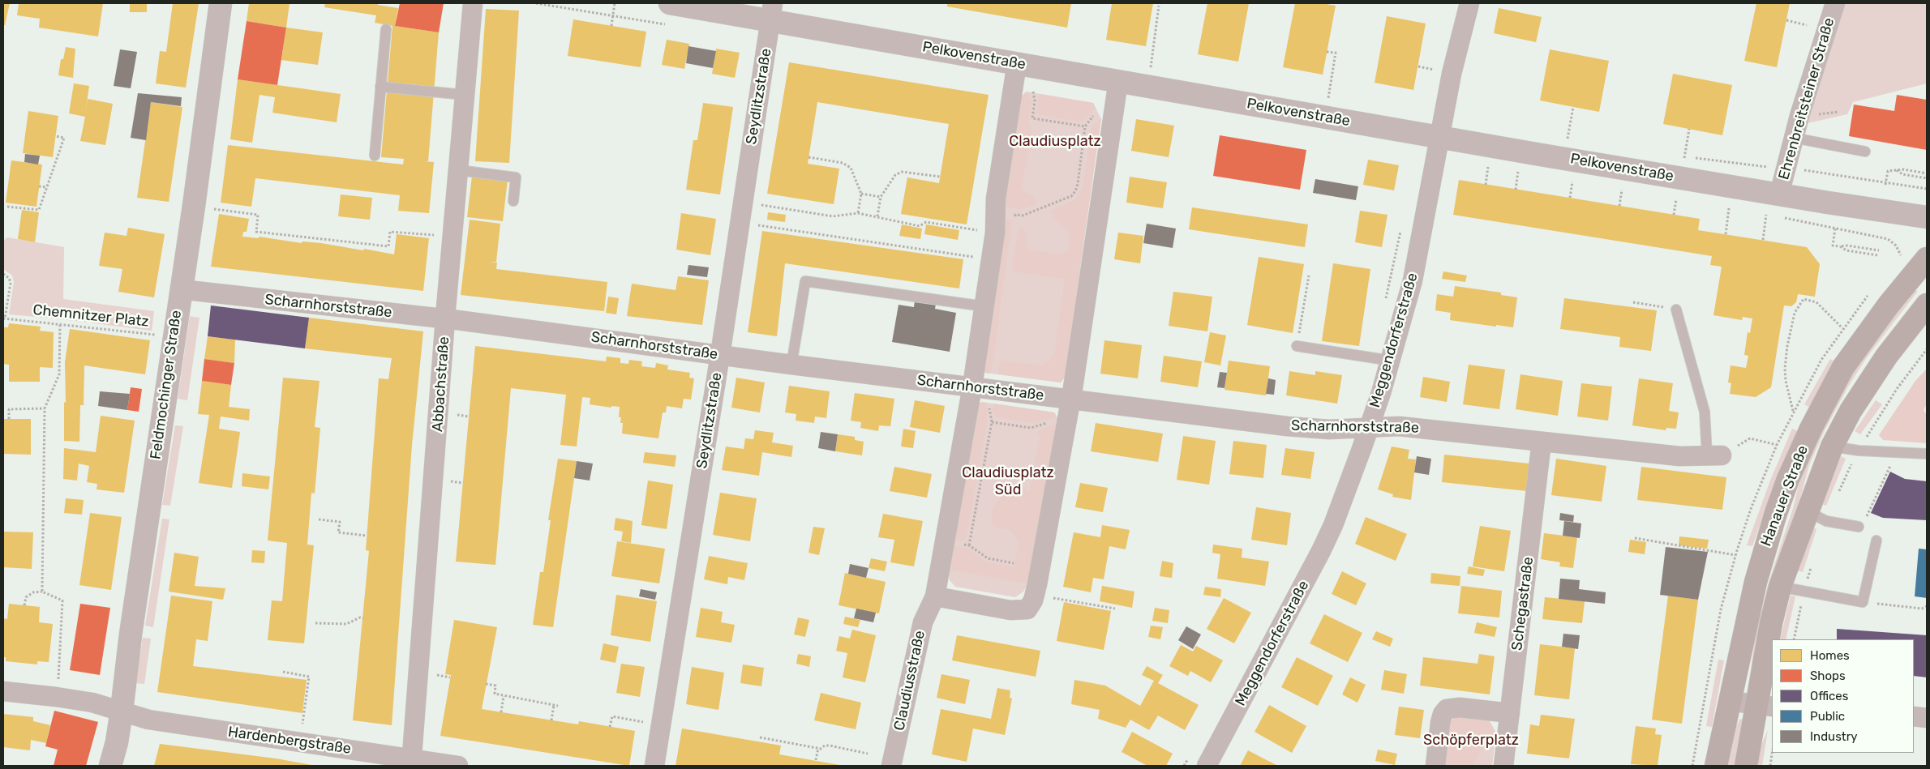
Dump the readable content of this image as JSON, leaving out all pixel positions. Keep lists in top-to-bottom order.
{
  "streets": {
    "main road": ["Hanauer Straße"],
    "street": [
      "Pelkovenstraße",
      "Seydlitzstraße",
      "Ehrenbreitsteiner Straße",
      "Scharnhorststraße",
      "Meggendorferstraße",
      "Abbachstraße",
      "Feldmochinger Straße",
      "Schegastraße",
      "Claudiusstraße",
      "Hardenbergstraße"
    ],
    "path": ["Chemnitzer Platz"]
  },
  "crossings": [
    ["Pelkovenstraße", "Seydlitzstraße"],
    ["Pelkovenstraße", "Ehrenbreitsteiner Straße"],
    ["Pelkovenstraße", "Meggendorferstraße"],
    ["Seydlitzstraße", "Scharnhorststraße"],
    ["Scharnhorststraße", "Meggendorferstraße"],
    ["Scharnhorststraße", "Abbachstraße"],
    ["Scharnhorststraße", "Feldmochinger Straße"],
    ["Scharnhorststraße", "Schegastraße"],
    ["Chemnitzer Platz", "Feldmochinger Straße"],
    ["Abbachstraße", "Hardenbergstraße"],
    ["Feldmochinger Straße", "Hardenbergstraße"]
  ],
  "parks": ["Claudiusplatz", "Claudiusplatz Süd", "Schöpferplatz"],
  "legend": [
    "Homes",
    "Shops",
    "Offices",
    "Public",
    "Industry"
  ]
}
